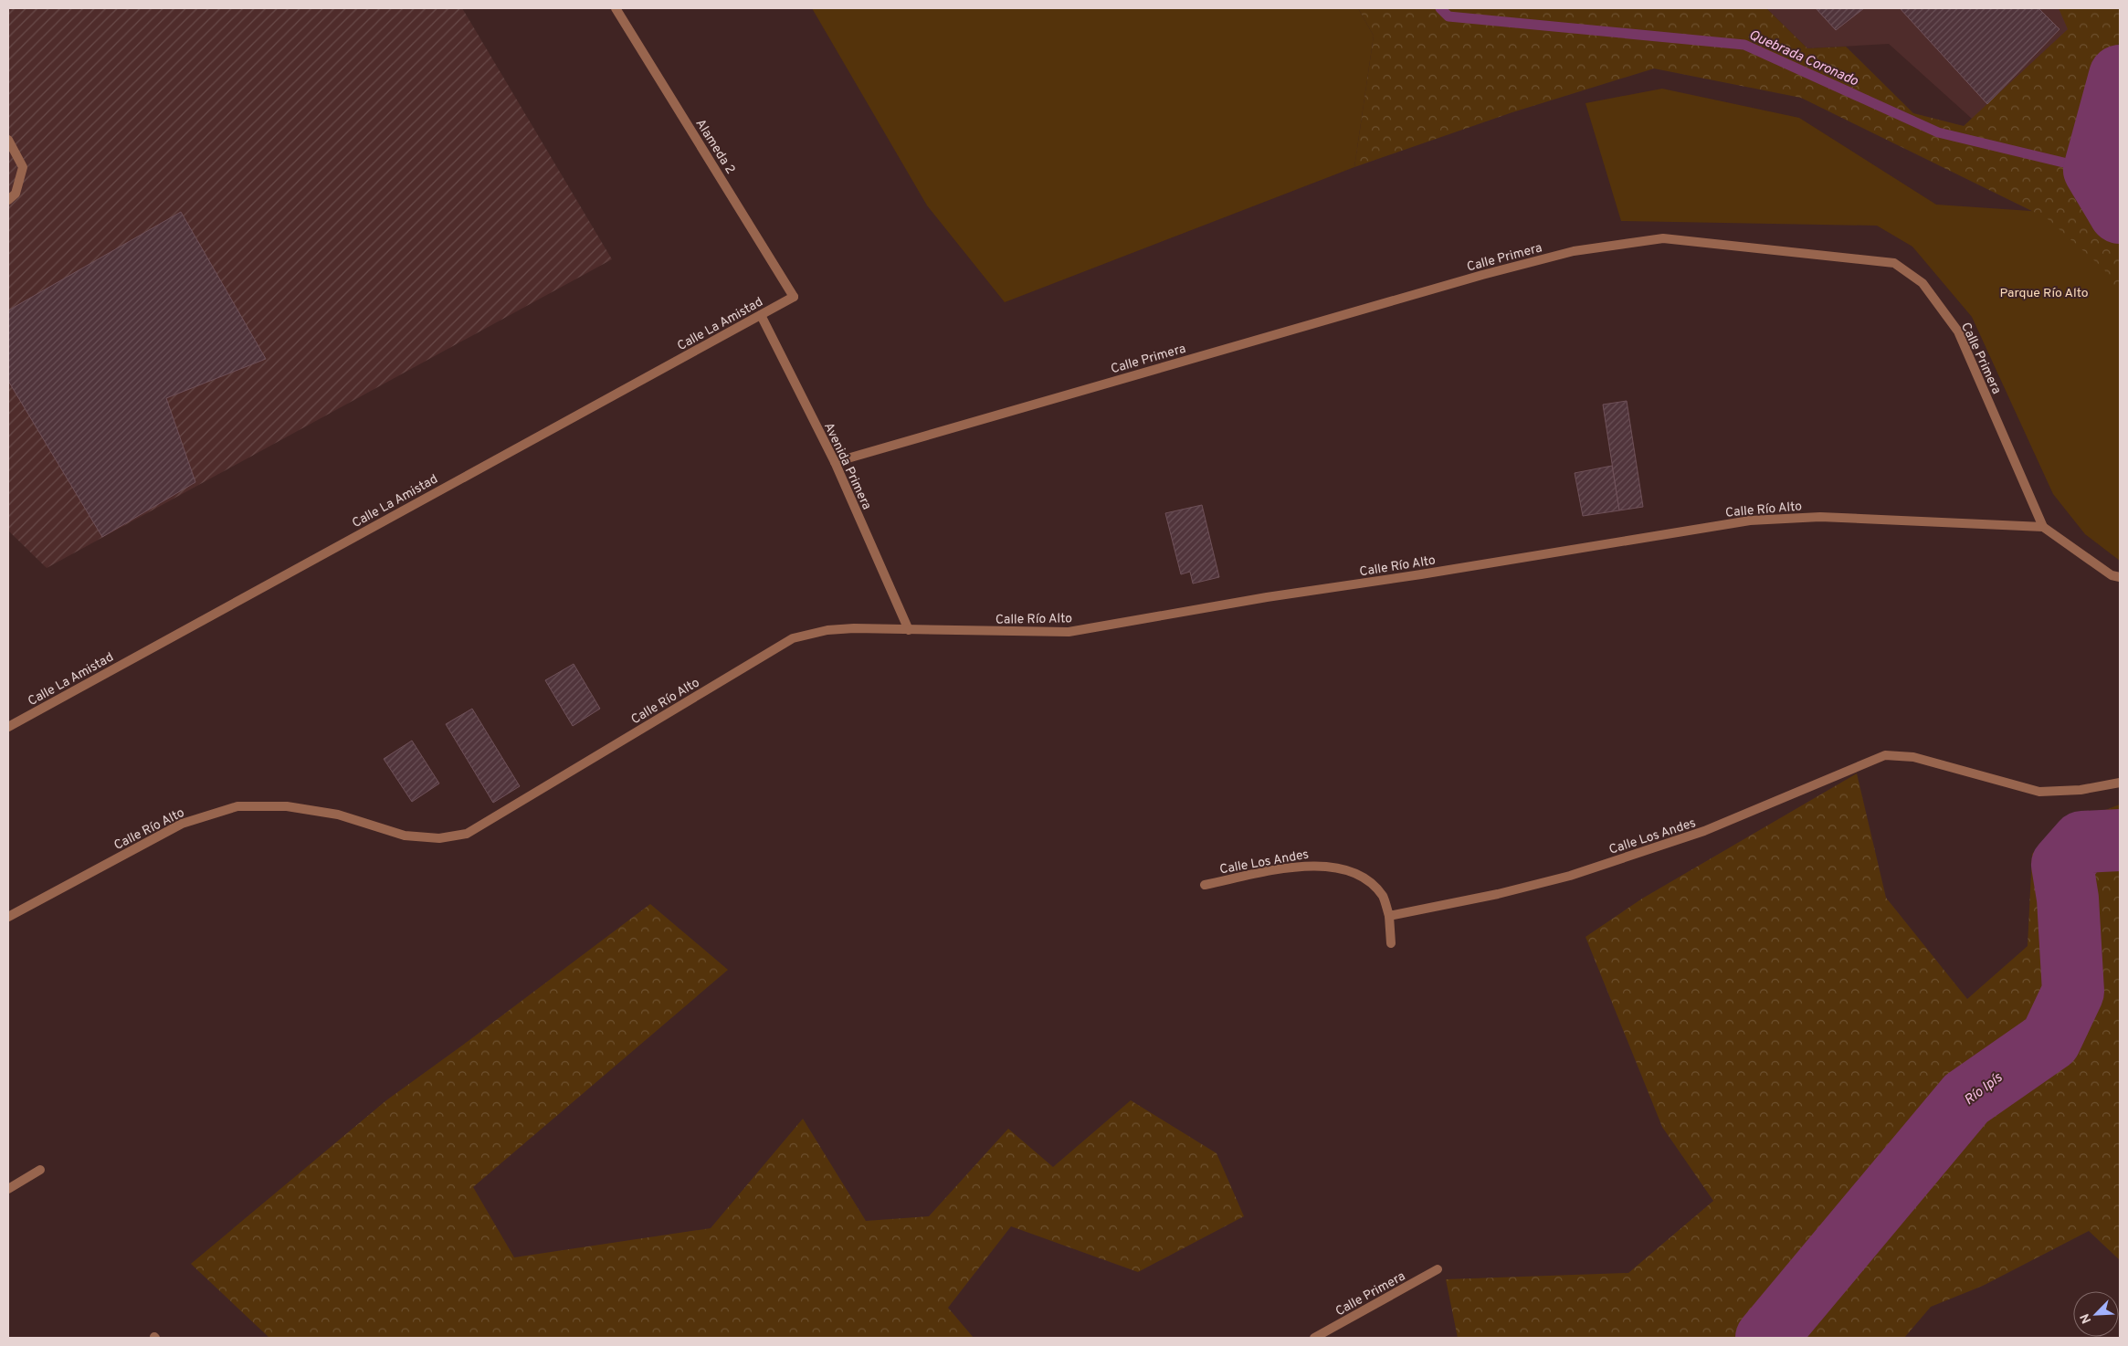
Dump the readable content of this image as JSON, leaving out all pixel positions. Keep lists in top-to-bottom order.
{
  "streets": {
    "street": [
      "Alameda 2",
      "Calle Primera",
      "Calle La Amistad",
      "Avenida Primera",
      "Calle Río Alto",
      "Calle Los Andes"
    ]
  },
  "crossings": [
    ["Alameda 2", "Calle La Amistad"],
    ["Calle Primera", "Avenida Primera"],
    ["Calle Primera", "Calle Río Alto"],
    ["Calle La Amistad", "Avenida Primera"],
    ["Avenida Primera", "Calle Río Alto"]
  ],
  "water": ["Quebrada Coronado", "Río Ipís"],
  "parks": ["Parque Río Alto"],
  "north": "bottom left"
}
